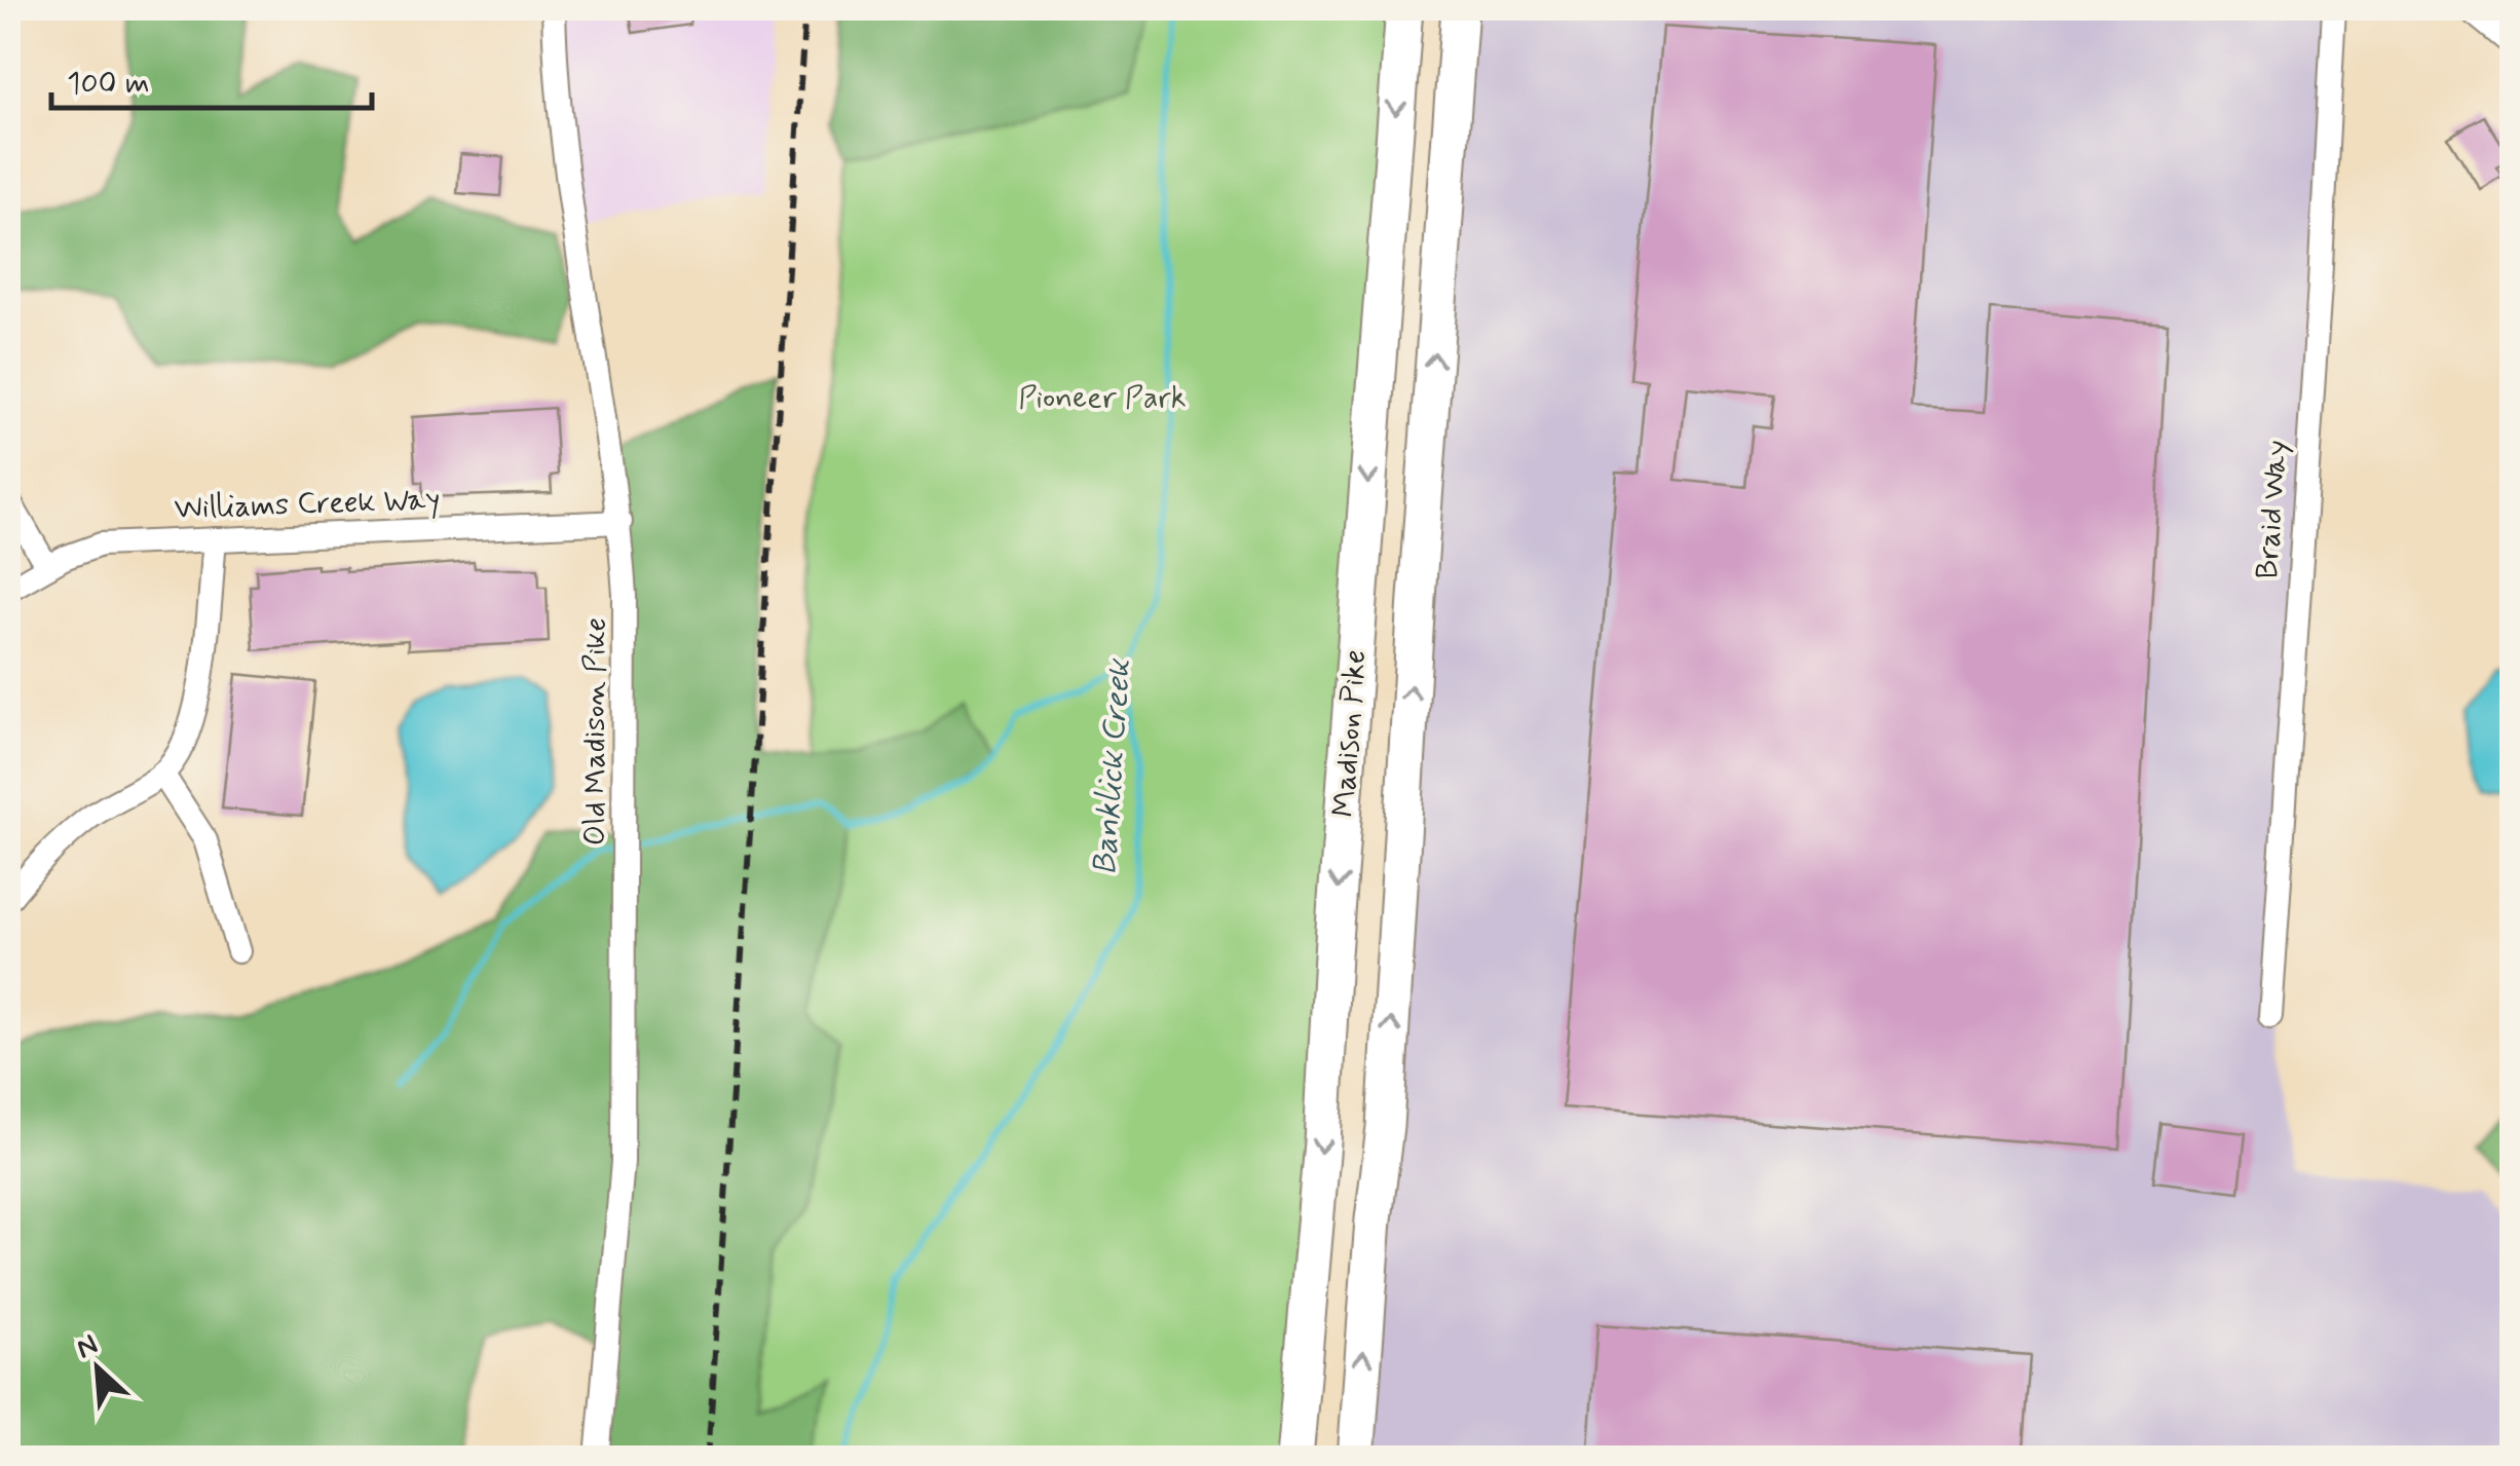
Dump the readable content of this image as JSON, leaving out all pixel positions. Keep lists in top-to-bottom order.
{
  "streets": {
    "main road": ["Madison Pike"],
    "street": ["Williams Creek Way", "Braid Way", "Old Madison Pike"]
  },
  "crossings": [
    ["Williams Creek Way", "Old Madison Pike"]
  ],
  "water": ["Banklick Creek"],
  "parks": ["Pioneer Park"],
  "scale_bar": "100 m",
  "north": "top left"
}
